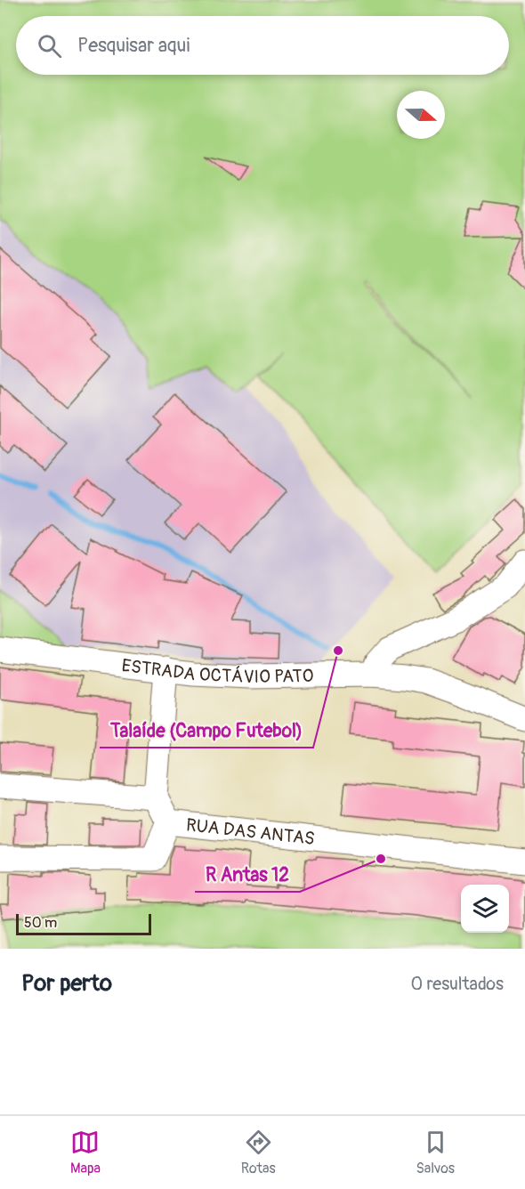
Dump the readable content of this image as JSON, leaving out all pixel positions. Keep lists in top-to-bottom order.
{
  "streets": {
    "street": ["ESTRADA OCTÁVIO PATO", "RUA DAS ANTAS"]
  },
  "places": ["Talaíde (Campo Futebol)", "R Antas 12"],
  "scale_bar": "50 m",
  "north": "right",
  "page": {
    "search": "Pesquisar aqui",
    "scale": "50 m",
    "heading": ["Por perto", "0 resultados"],
    "nav": ["Mapa", "Rotas", "Salvos"]
  }
}
